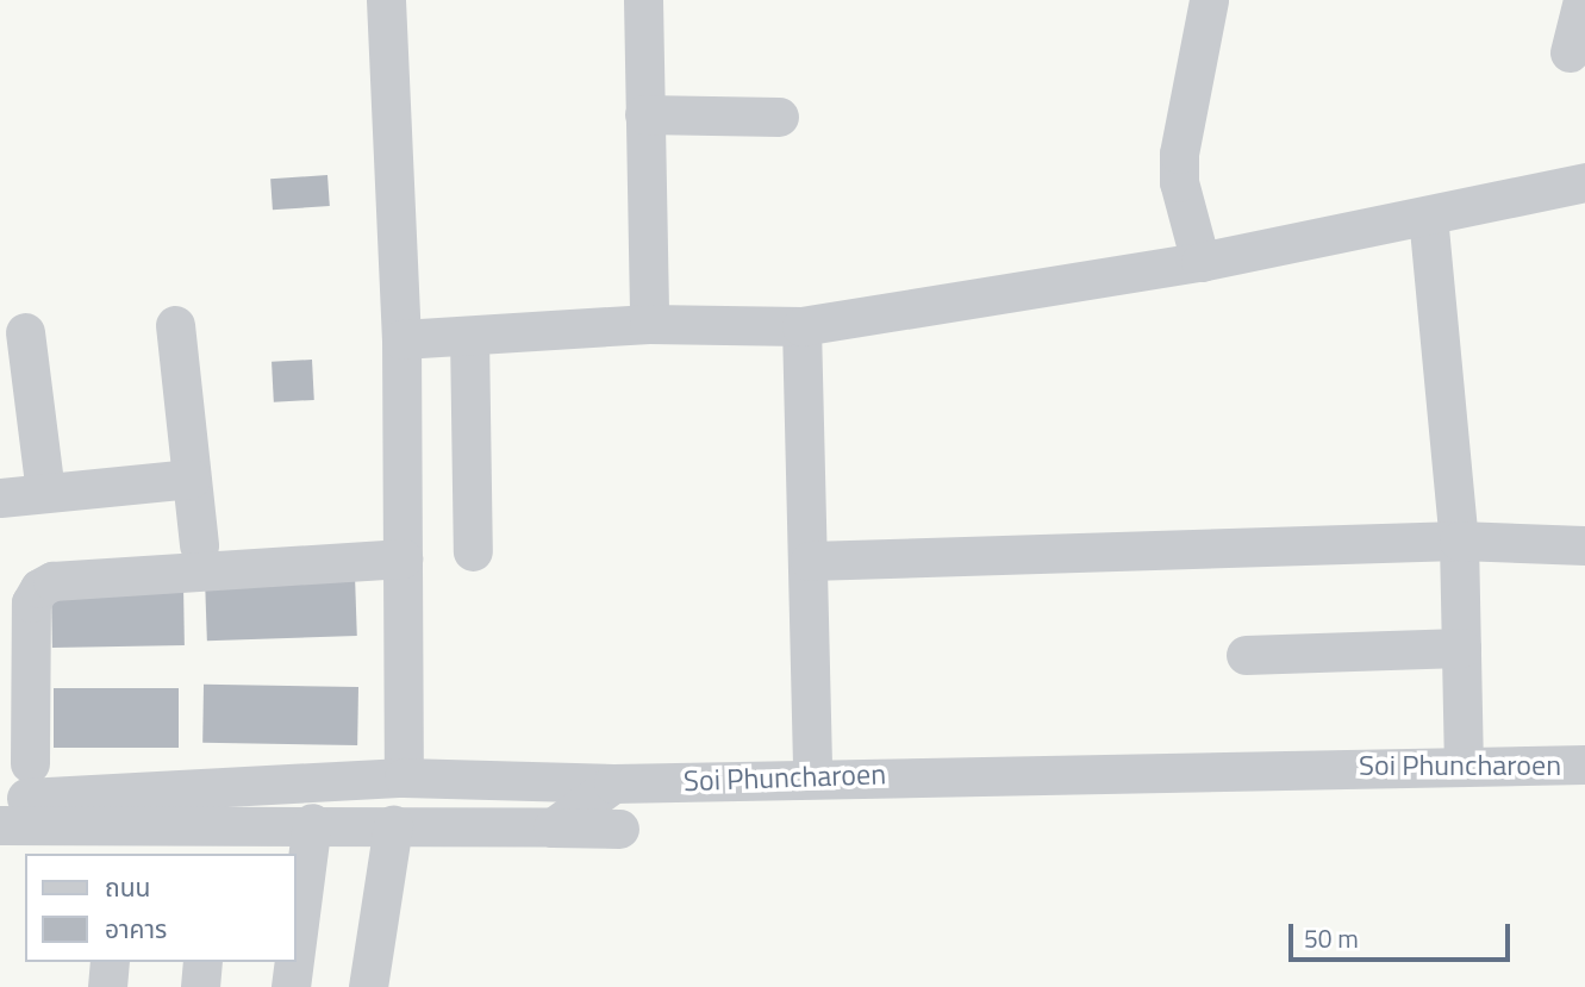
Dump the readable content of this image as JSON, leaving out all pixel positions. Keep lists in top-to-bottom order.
{
  "streets": {
    "street": ["Soi Phuncharoen"]
  },
  "legend": ["ถนน", "อาคาร"],
  "scale_bar": "50 m"
}
